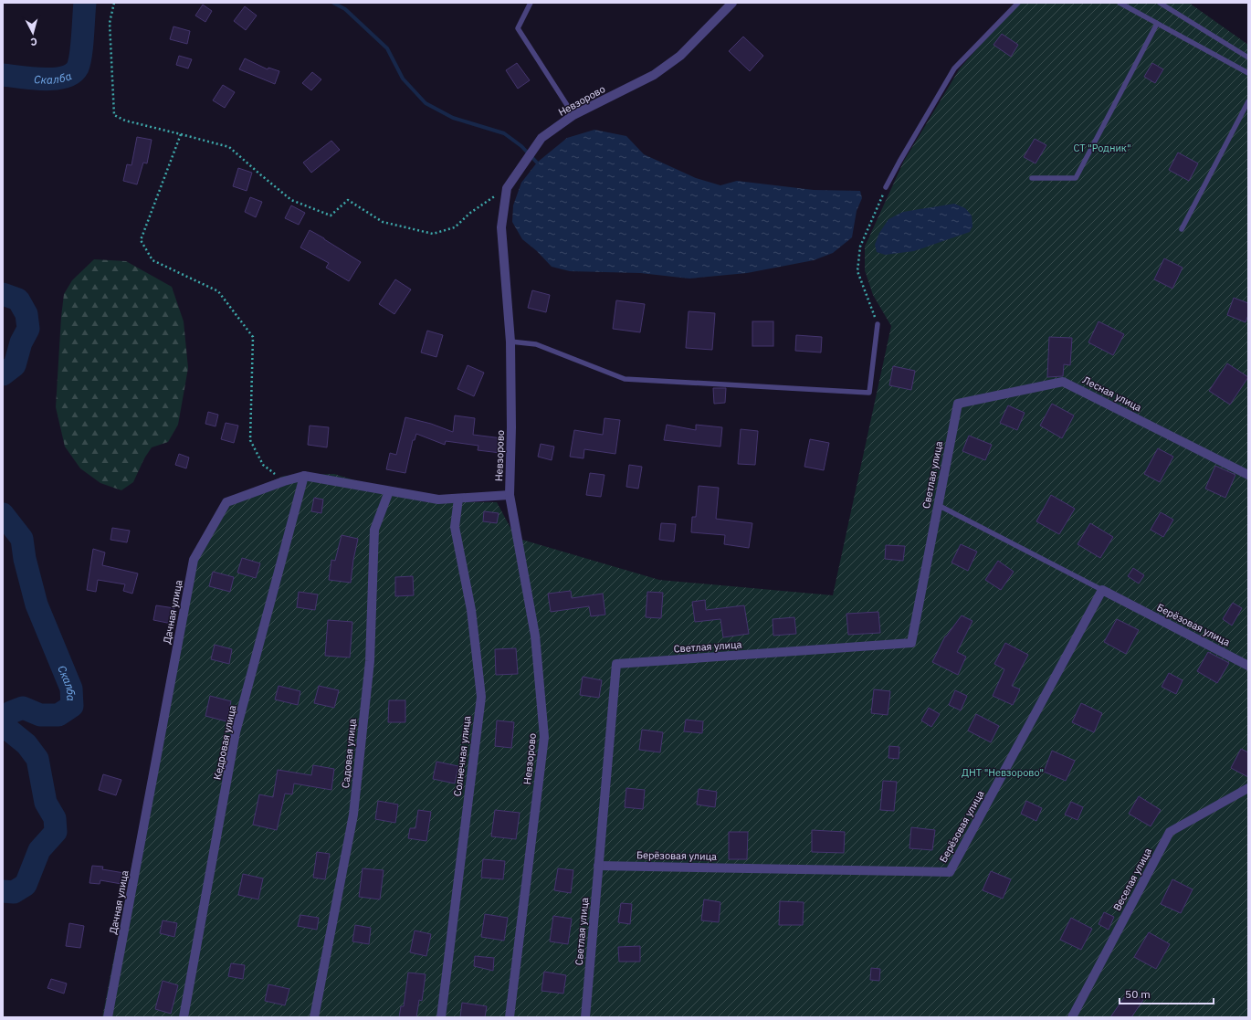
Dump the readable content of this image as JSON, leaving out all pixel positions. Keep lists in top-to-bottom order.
{
  "streets": {
    "street": [
      "Невзорово",
      "Лесная улица",
      "Светлая улица",
      "Дачная улица",
      "Берёзовая улица",
      "Кедровая улица",
      "Садовая улица",
      "Солнечная улица",
      "Веселая улица"
    ]
  },
  "crossings": [
    ["Невзорово", "Дачная улица"],
    ["Лесная улица", "Светлая улица"],
    ["Светлая улица", "Берёзовая улица"],
    ["Дачная улица", "Кедровая улица"],
    ["Дачная улица", "Садовая улица"],
    ["Дачная улица", "Солнечная улица"]
  ],
  "water": ["Скалба"],
  "parks": ["СТ \"Родник\"", "ДНТ \"Невзорово\""],
  "scale_bar": "50 m",
  "north": "bottom"
}
